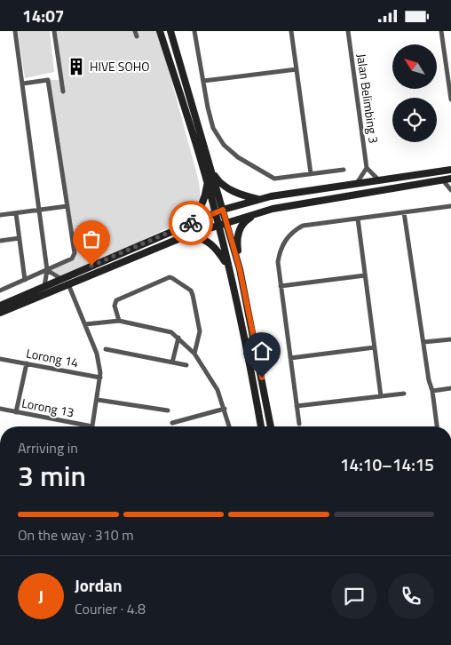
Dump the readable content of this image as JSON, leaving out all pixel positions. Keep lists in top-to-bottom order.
{
  "streets": {
    "street": ["Jalan Belimbing 3", "Lorong 14", "Lorong 13"]
  },
  "places": {
    "building": ["HIVE SOHO"]
  },
  "north": "top left",
  "page": {
    "status": "14:07",
    "heading": ["3 min", "Arriving in", "14:10–14:15"],
    "panel": ["Jordan", "Courier · 4.8"],
    "bar": "On the way · 310 m",
    "round": "J"
  }
}
